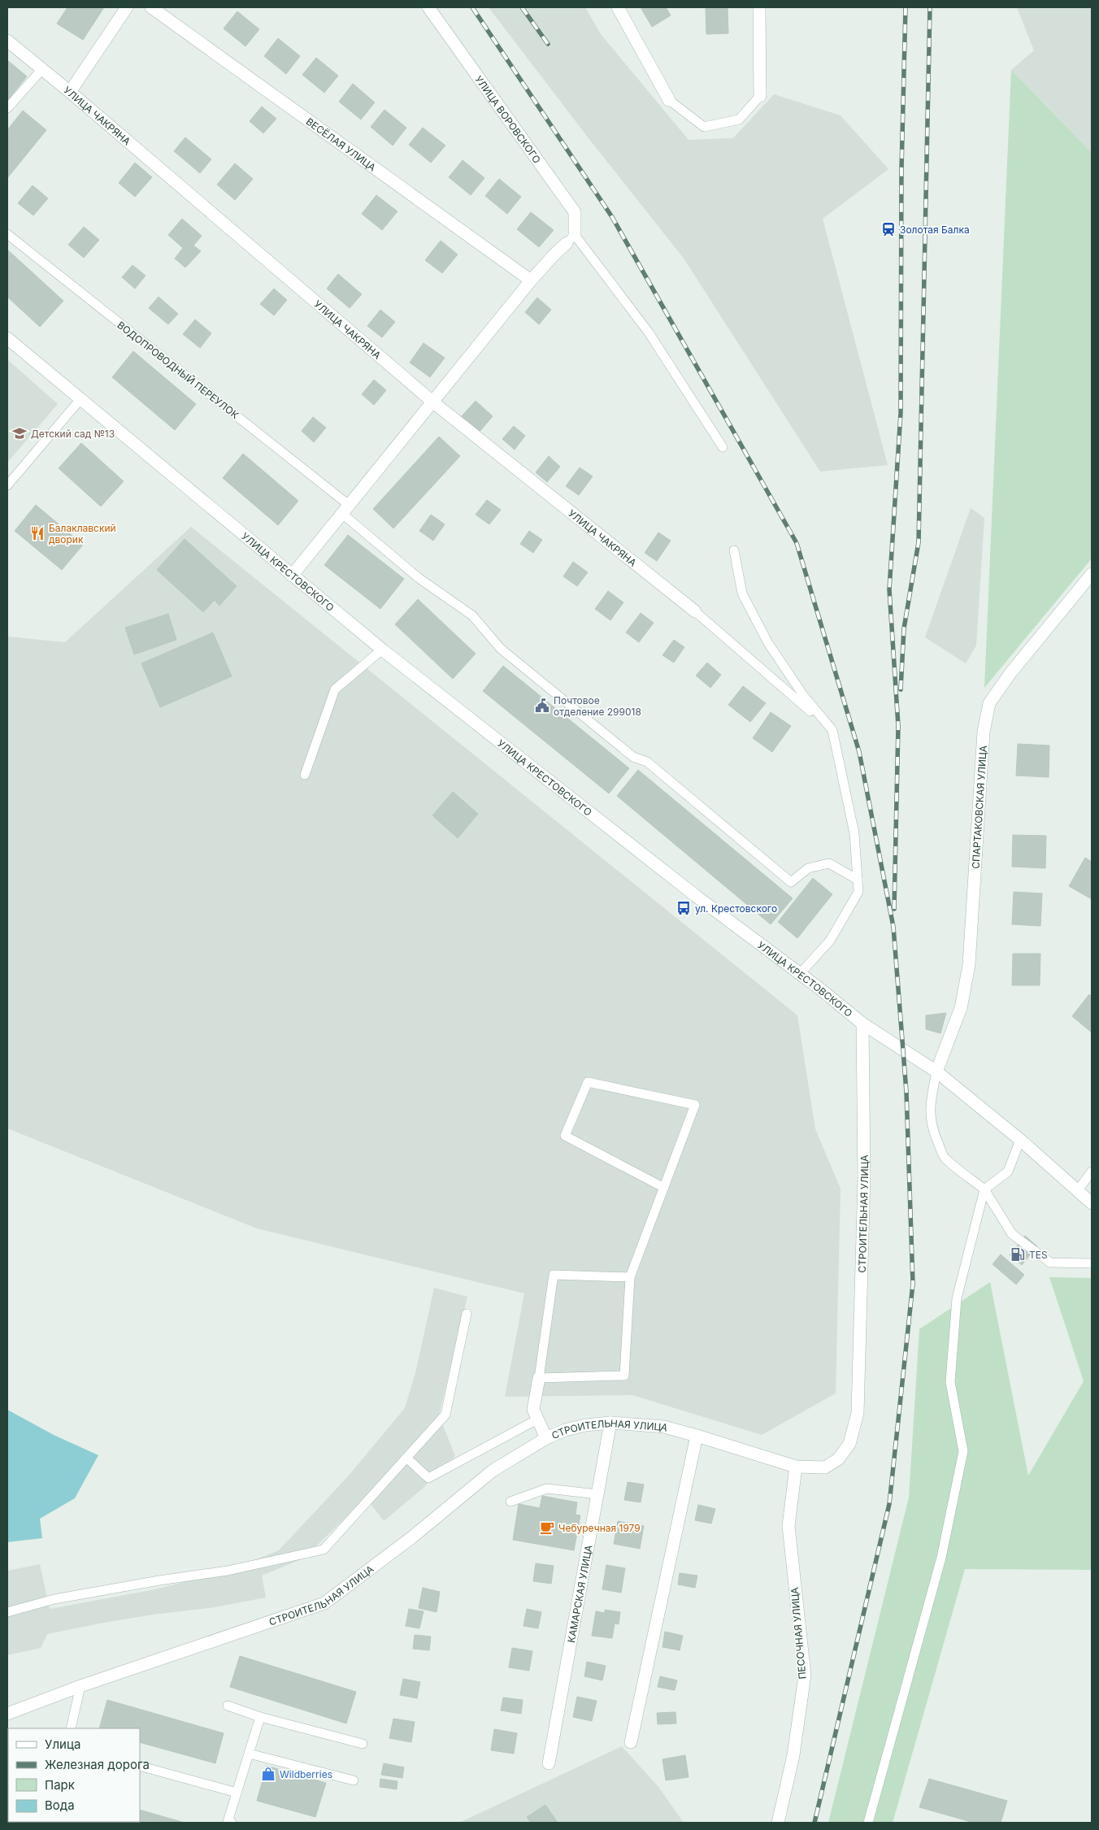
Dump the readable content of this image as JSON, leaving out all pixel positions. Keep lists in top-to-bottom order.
{
  "streets": {
    "street": [
      "УЛИЦА ЧАКРЯНА",
      "УЛИЦА ВОРОВСКОГО",
      "ВЕСЁЛАЯ УЛИЦА",
      "УЛИЦА КРЕСТОВСКОГО",
      "СПАРТАКОВСКАЯ УЛИЦА",
      "СТРОИТЕЛЬНАЯ УЛИЦА",
      "КАМАРСКАЯ УЛИЦА",
      "ПЕСОЧНАЯ УЛИЦА"
    ],
    "lane": ["ВОДОПРОВОДНЫЙ ПЕРЕУЛОК"]
  },
  "crossings": [
    ["УЛИЦА КРЕСТОВСКОГО", "СПАРТАКОВСКАЯ УЛИЦА"],
    ["УЛИЦА КРЕСТОВСКОГО", "СТРОИТЕЛЬНАЯ УЛИЦА"],
    ["СТРОИТЕЛЬНАЯ УЛИЦА", "КАМАРСКАЯ УЛИЦА"],
    ["СТРОИТЕЛЬНАЯ УЛИЦА", "ПЕСОЧНАЯ УЛИЦА"]
  ],
  "places": {
    "station": ["Золотая Балка"],
    "school or university": ["Детский сад №13"],
    "restaurant": ["Балаклавский дворик"],
    "public building": ["Почтовое отделение 299018"],
    "bus stop": ["ул. Крестовского"],
    "fuel station": ["TES"],
    "cafe": ["Чебуречная 1979"],
    "shop": ["Wildberries"]
  },
  "legend": [
    "Улица",
    "Железная дорога",
    "Парк",
    "Вода"
  ]
}
